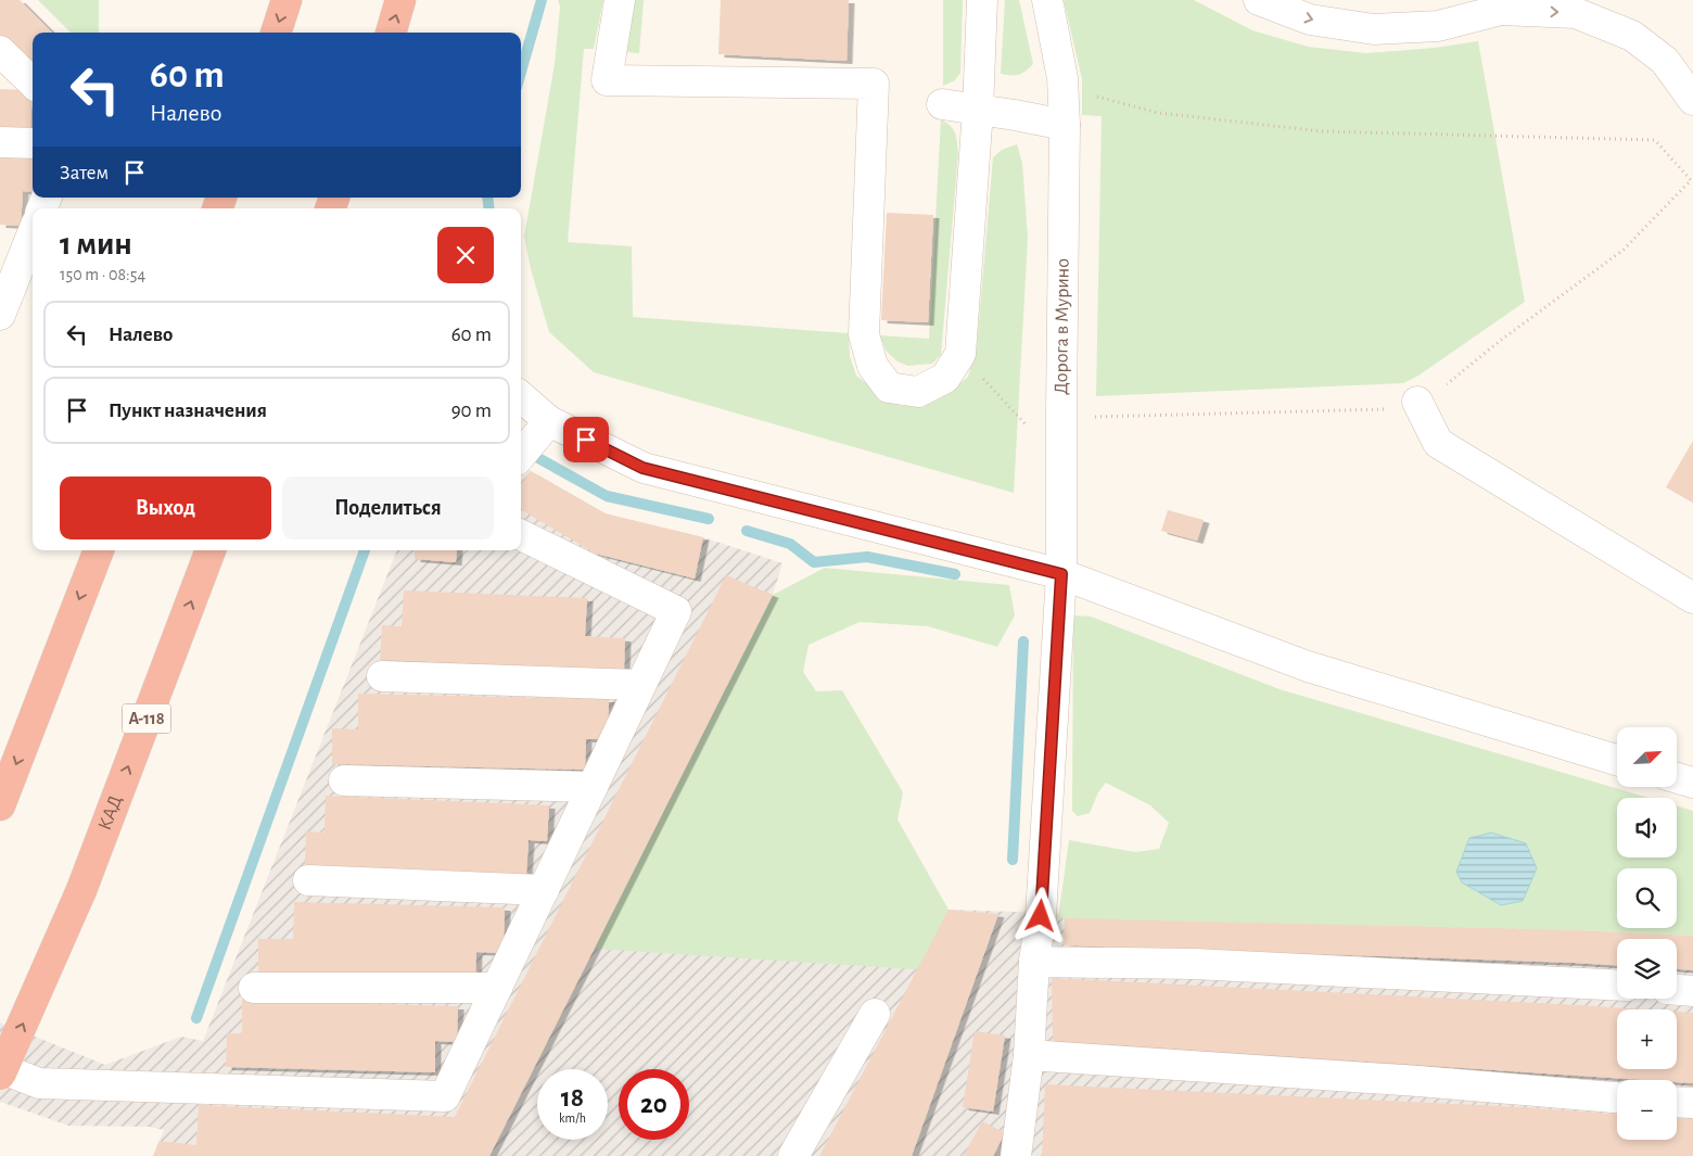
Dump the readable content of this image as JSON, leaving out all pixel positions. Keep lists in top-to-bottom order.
{
  "streets": {
    "highway": ["А-118", "КАД"],
    "street": ["Дорога в Мурино"]
  },
  "north": "top right",
  "page": {
    "turn": ["60 m", "Налево"],
    "then": "Затем",
    "heading": ["1 мин", "150 m · 08:54"],
    "list": [
      {
        "name": "Налево",
        "value": "60 m"
      },
      {
        "name": "Пункт назначения",
        "value": "90 m"
      }
    ],
    "buttons": ["Выход", "Поделиться"],
    "map_buttons": ["+", "−"],
    "speed": "18 km/h",
    "limit": "20"
  }
}
